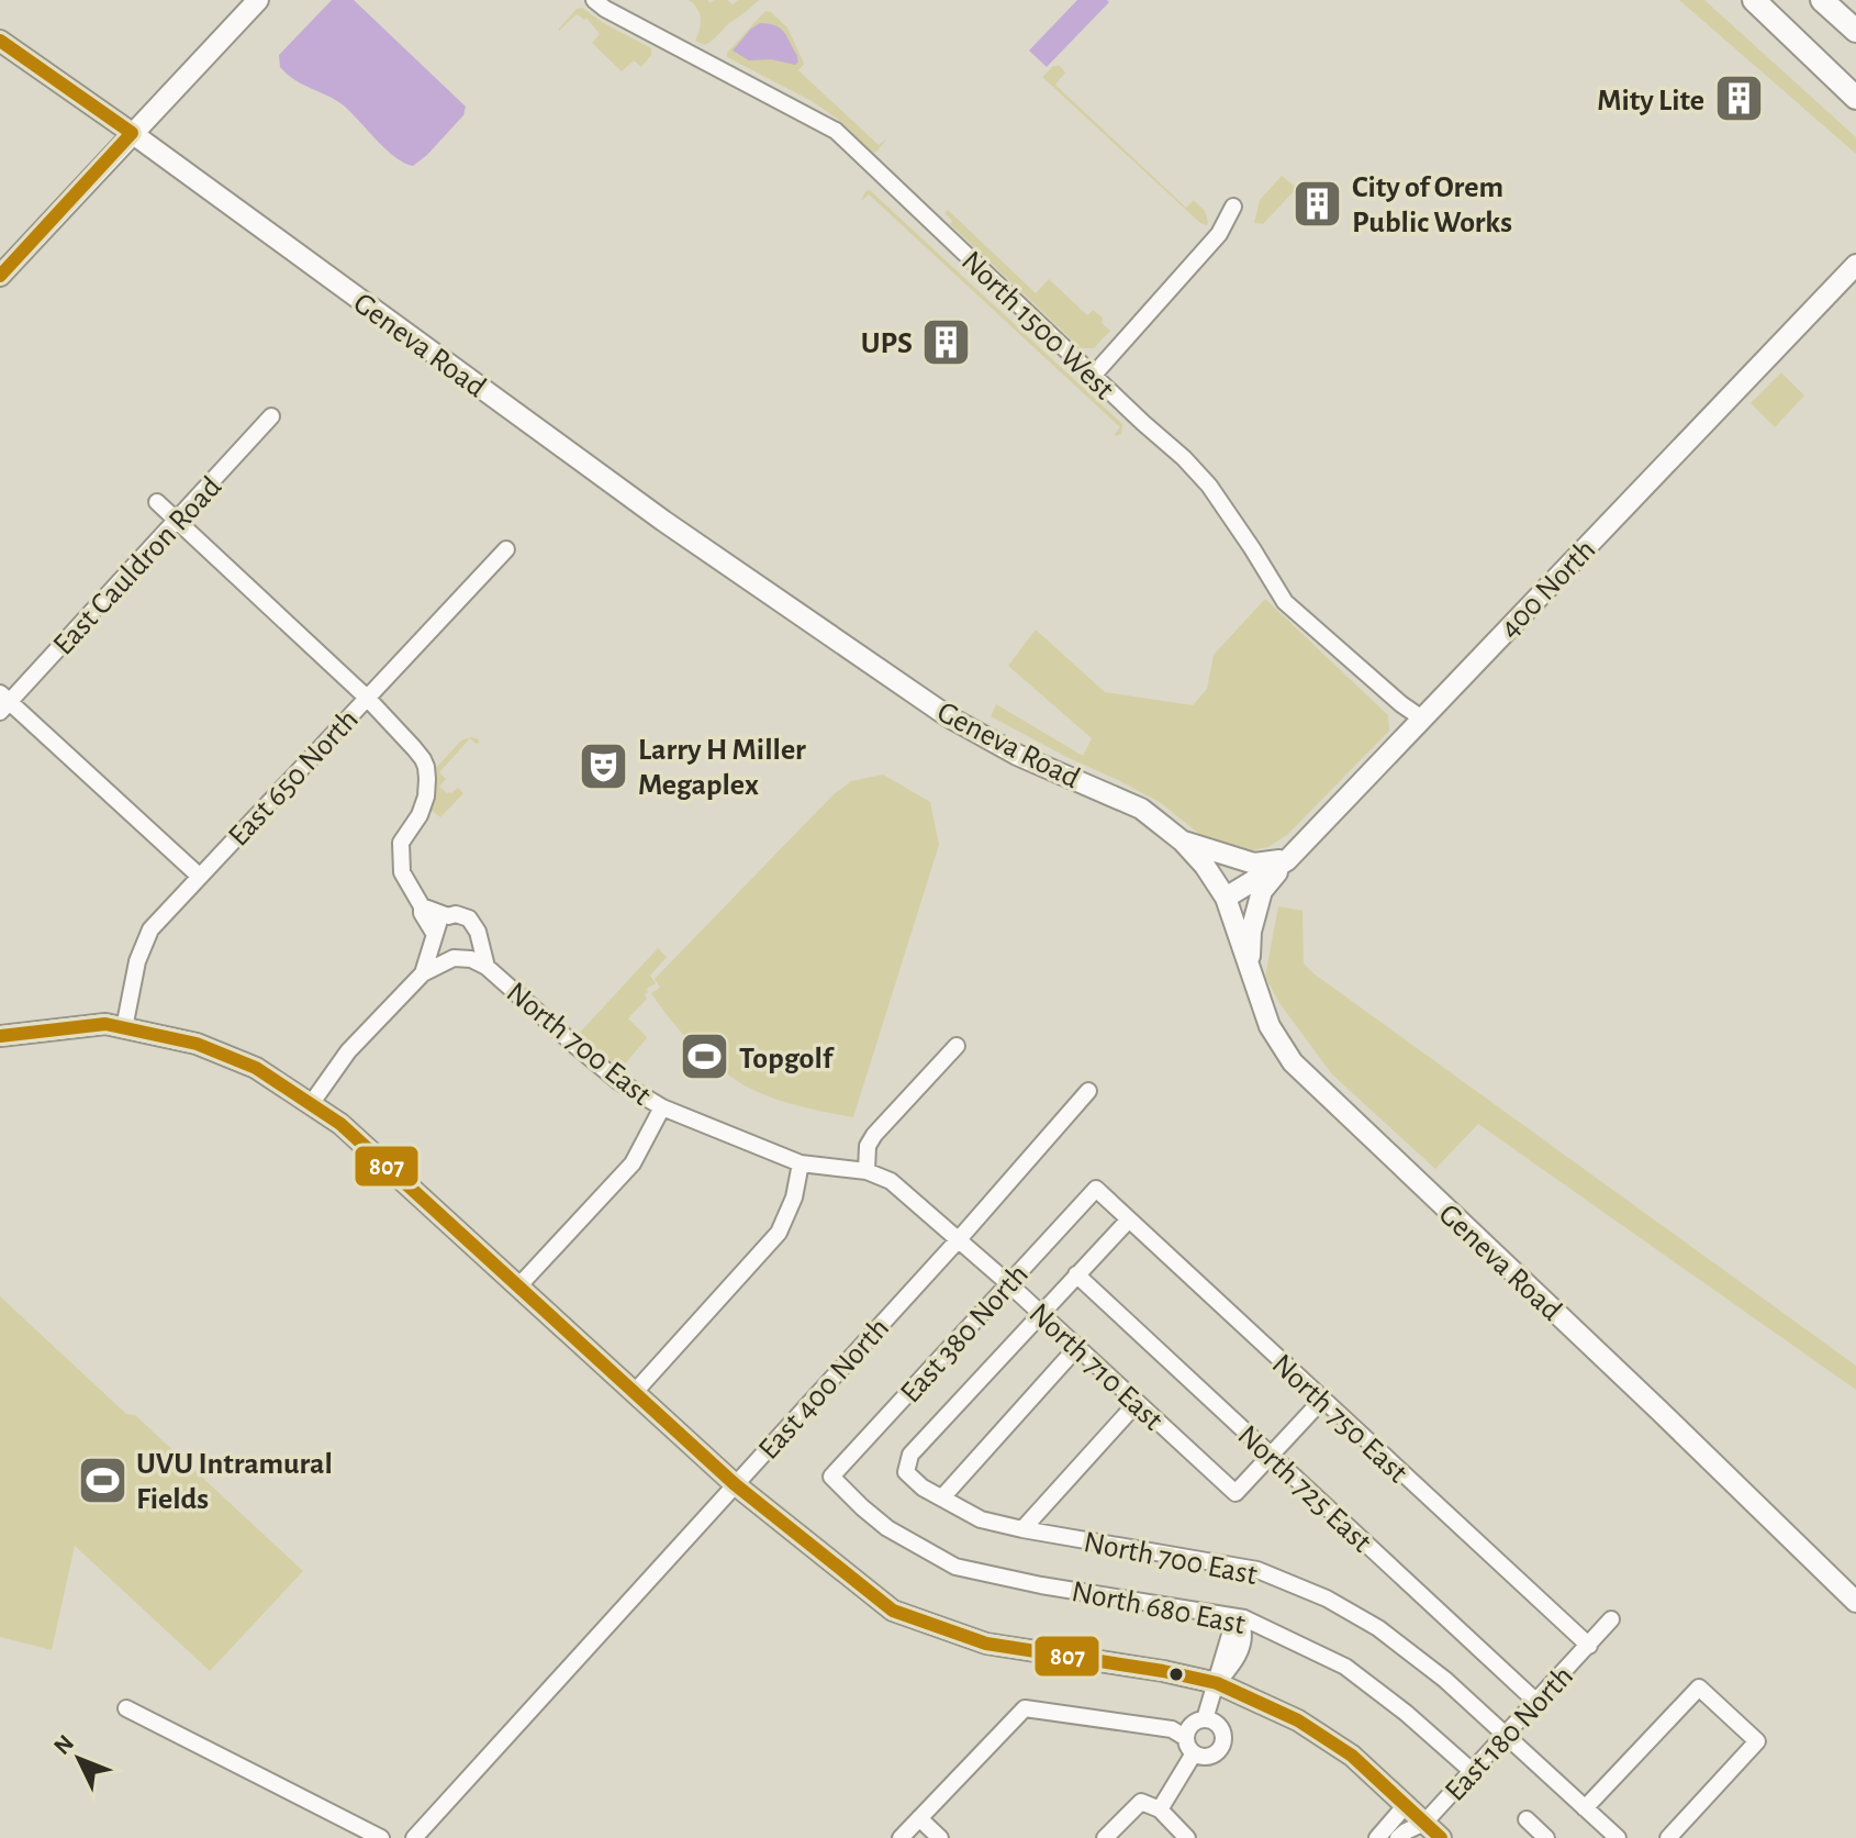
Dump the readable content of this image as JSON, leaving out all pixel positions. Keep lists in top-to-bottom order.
{
  "streets": {
    "main road": ["Geneva Road", "400 North"],
    "street": [
      "North 1500 West",
      "East Cauldron Road",
      "East 650 North",
      "North 700 East",
      "East 380 North",
      "North 710 East",
      "East 400 North",
      "North 750 East",
      "North 725 East",
      "North 680 East",
      "East 180 North"
    ]
  },
  "crossings": [
    ["North 1500 West", "400 North"],
    ["Geneva Road", "400 North"],
    ["North 700 East", "North 710 East"],
    ["North 700 East", "East 400 North"],
    ["North 700 East", "East 180 North"],
    ["East 380 North", "North 710 East"],
    ["East 380 North", "North 750 East"],
    ["East 380 North", "North 680 East"],
    ["North 710 East", "East 400 North"],
    ["North 710 East", "North 725 East"],
    ["North 750 East", "East 180 North"],
    ["North 725 East", "East 180 North"],
    ["North 680 East", "East 180 North"]
  ],
  "places": {
    "building": ["Mity Lite", "City of Orem Public Works", "UPS"],
    "theatre": ["Larry H Miller Megaplex"],
    "sports": ["Topgolf", "UVU Intramural Fields"]
  },
  "lines": ["transit line 807"],
  "north": "top left"
}
